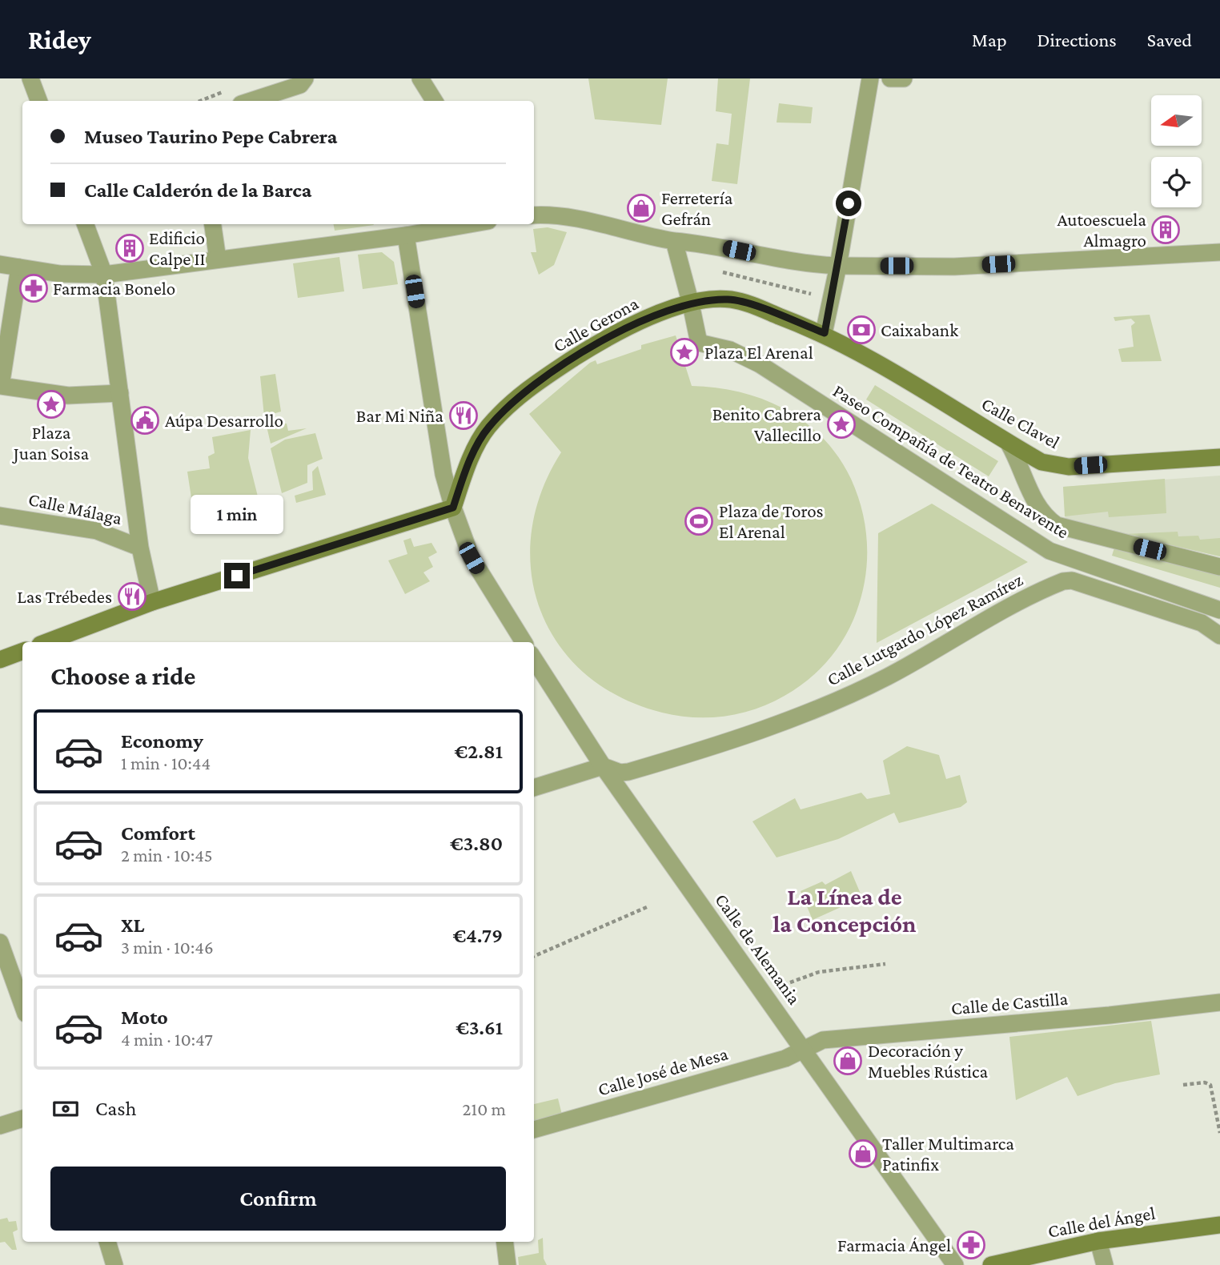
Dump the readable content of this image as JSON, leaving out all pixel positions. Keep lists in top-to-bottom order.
{
  "streets": {
    "main road": ["Calle Gerona", "Calle Clavel", "Calle del Ángel"],
    "street": [
      "Paseo Compañía de Teatro Benavente",
      "Calle Málaga",
      "Calle Lutgardo López Ramírez",
      "Calle de Alemania",
      "Calle de Castilla",
      "Calle José de Mesa"
    ]
  },
  "crossings": [
    ["Calle Gerona", "Calle Clavel"],
    ["Calle Gerona", "Paseo Compañía de Teatro Benavente"],
    ["Calle Lutgardo López Ramírez", "Calle de Alemania"],
    ["Calle de Alemania", "Calle de Castilla"],
    ["Calle de Alemania", "Calle José de Mesa"],
    ["Calle de Castilla", "Calle José de Mesa"]
  ],
  "districts": ["La Línea de la Concepción"],
  "places": {
    "shop": ["Ferretería Gefrán", "Decoración y Muebles Rústica", "Taller Multimarca Patinfix"],
    "building": ["Autoescuela Almagro", "Edificio Calpe II"],
    "pharmacy": ["Farmacia Bonelo", "Farmacia Ángel"],
    "bank": ["Caixabank"],
    "place": ["Plaza El Arenal", "Plaza Juan Soisa", "Benito Cabrera Vallecillo"],
    "restaurant": ["Bar Mi Niña", "Las Trébedes"],
    "public building": ["Aúpa Desarrollo"],
    "sports": ["Plaza de Toros El Arenal"]
  },
  "north": "left",
  "page": {
    "header": "Ridey",
    "nav": ["Map", "Directions", "Saved"],
    "banner": ["Museo Taurino Pepe Cabrera", "Calle Calderón de la Barca"],
    "bubble": "1 min",
    "heading": "Choose a ride",
    "list": [
      {
        "name": "Economy",
        "note": "1 min · 10:44",
        "value": "€2.81"
      },
      {
        "name": "Comfort",
        "note": "2 min · 10:45",
        "value": "€3.80"
      },
      {
        "name": "XL",
        "note": "3 min · 10:46",
        "value": "€4.79"
      },
      {
        "name": "Moto",
        "note": "4 min · 10:47",
        "value": "€3.61"
      }
    ],
    "pay": ["Cash", "210 m"],
    "buttons": "Confirm"
  }
}
